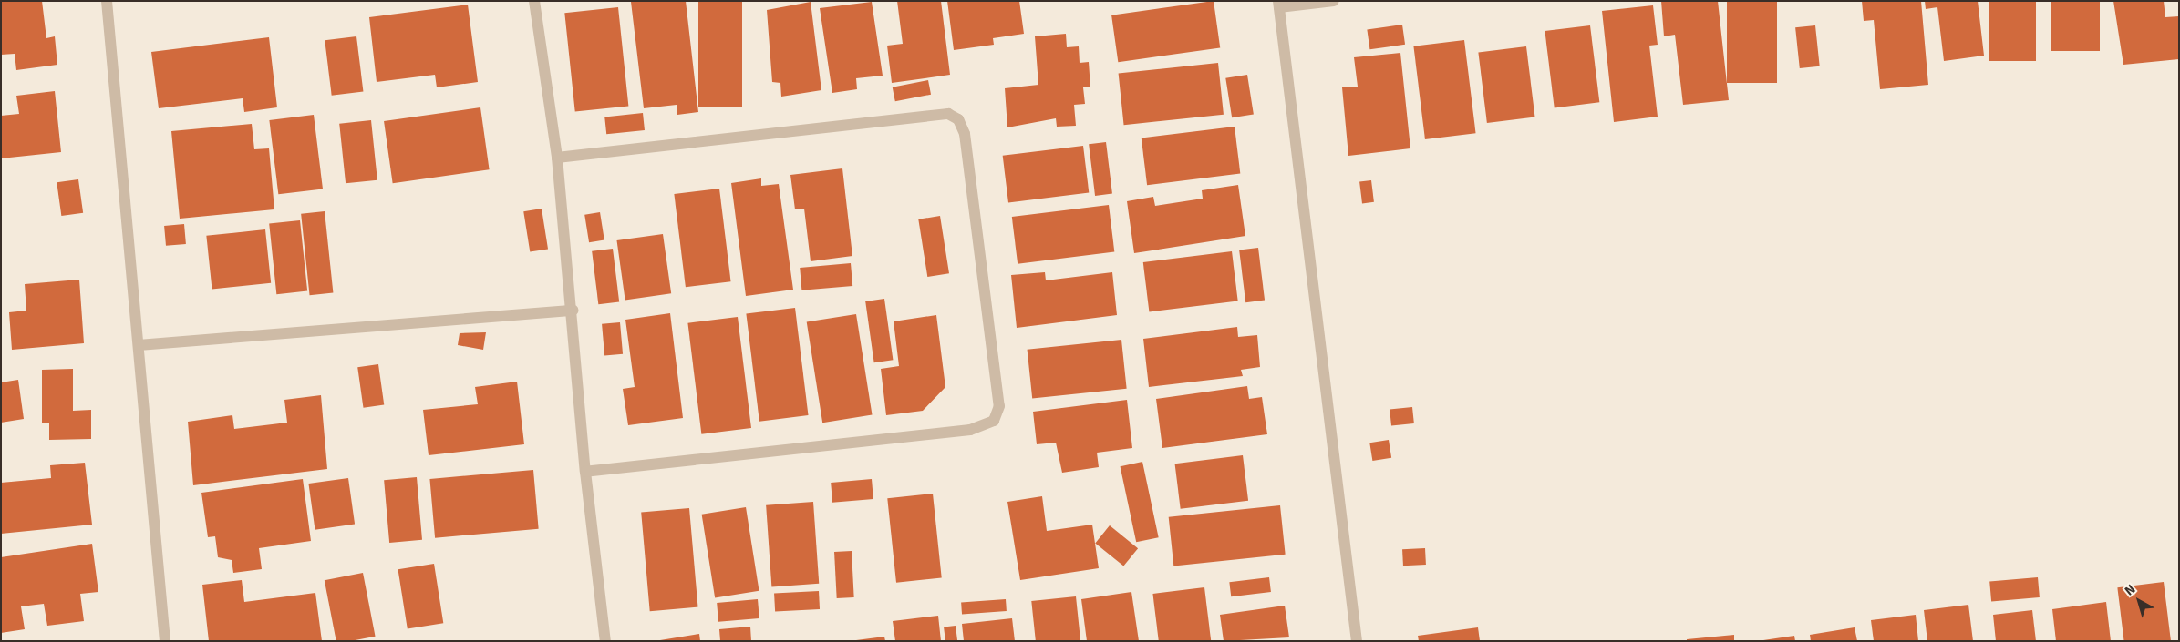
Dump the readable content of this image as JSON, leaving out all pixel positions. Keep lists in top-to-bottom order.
{
  "north": "top left"
}
